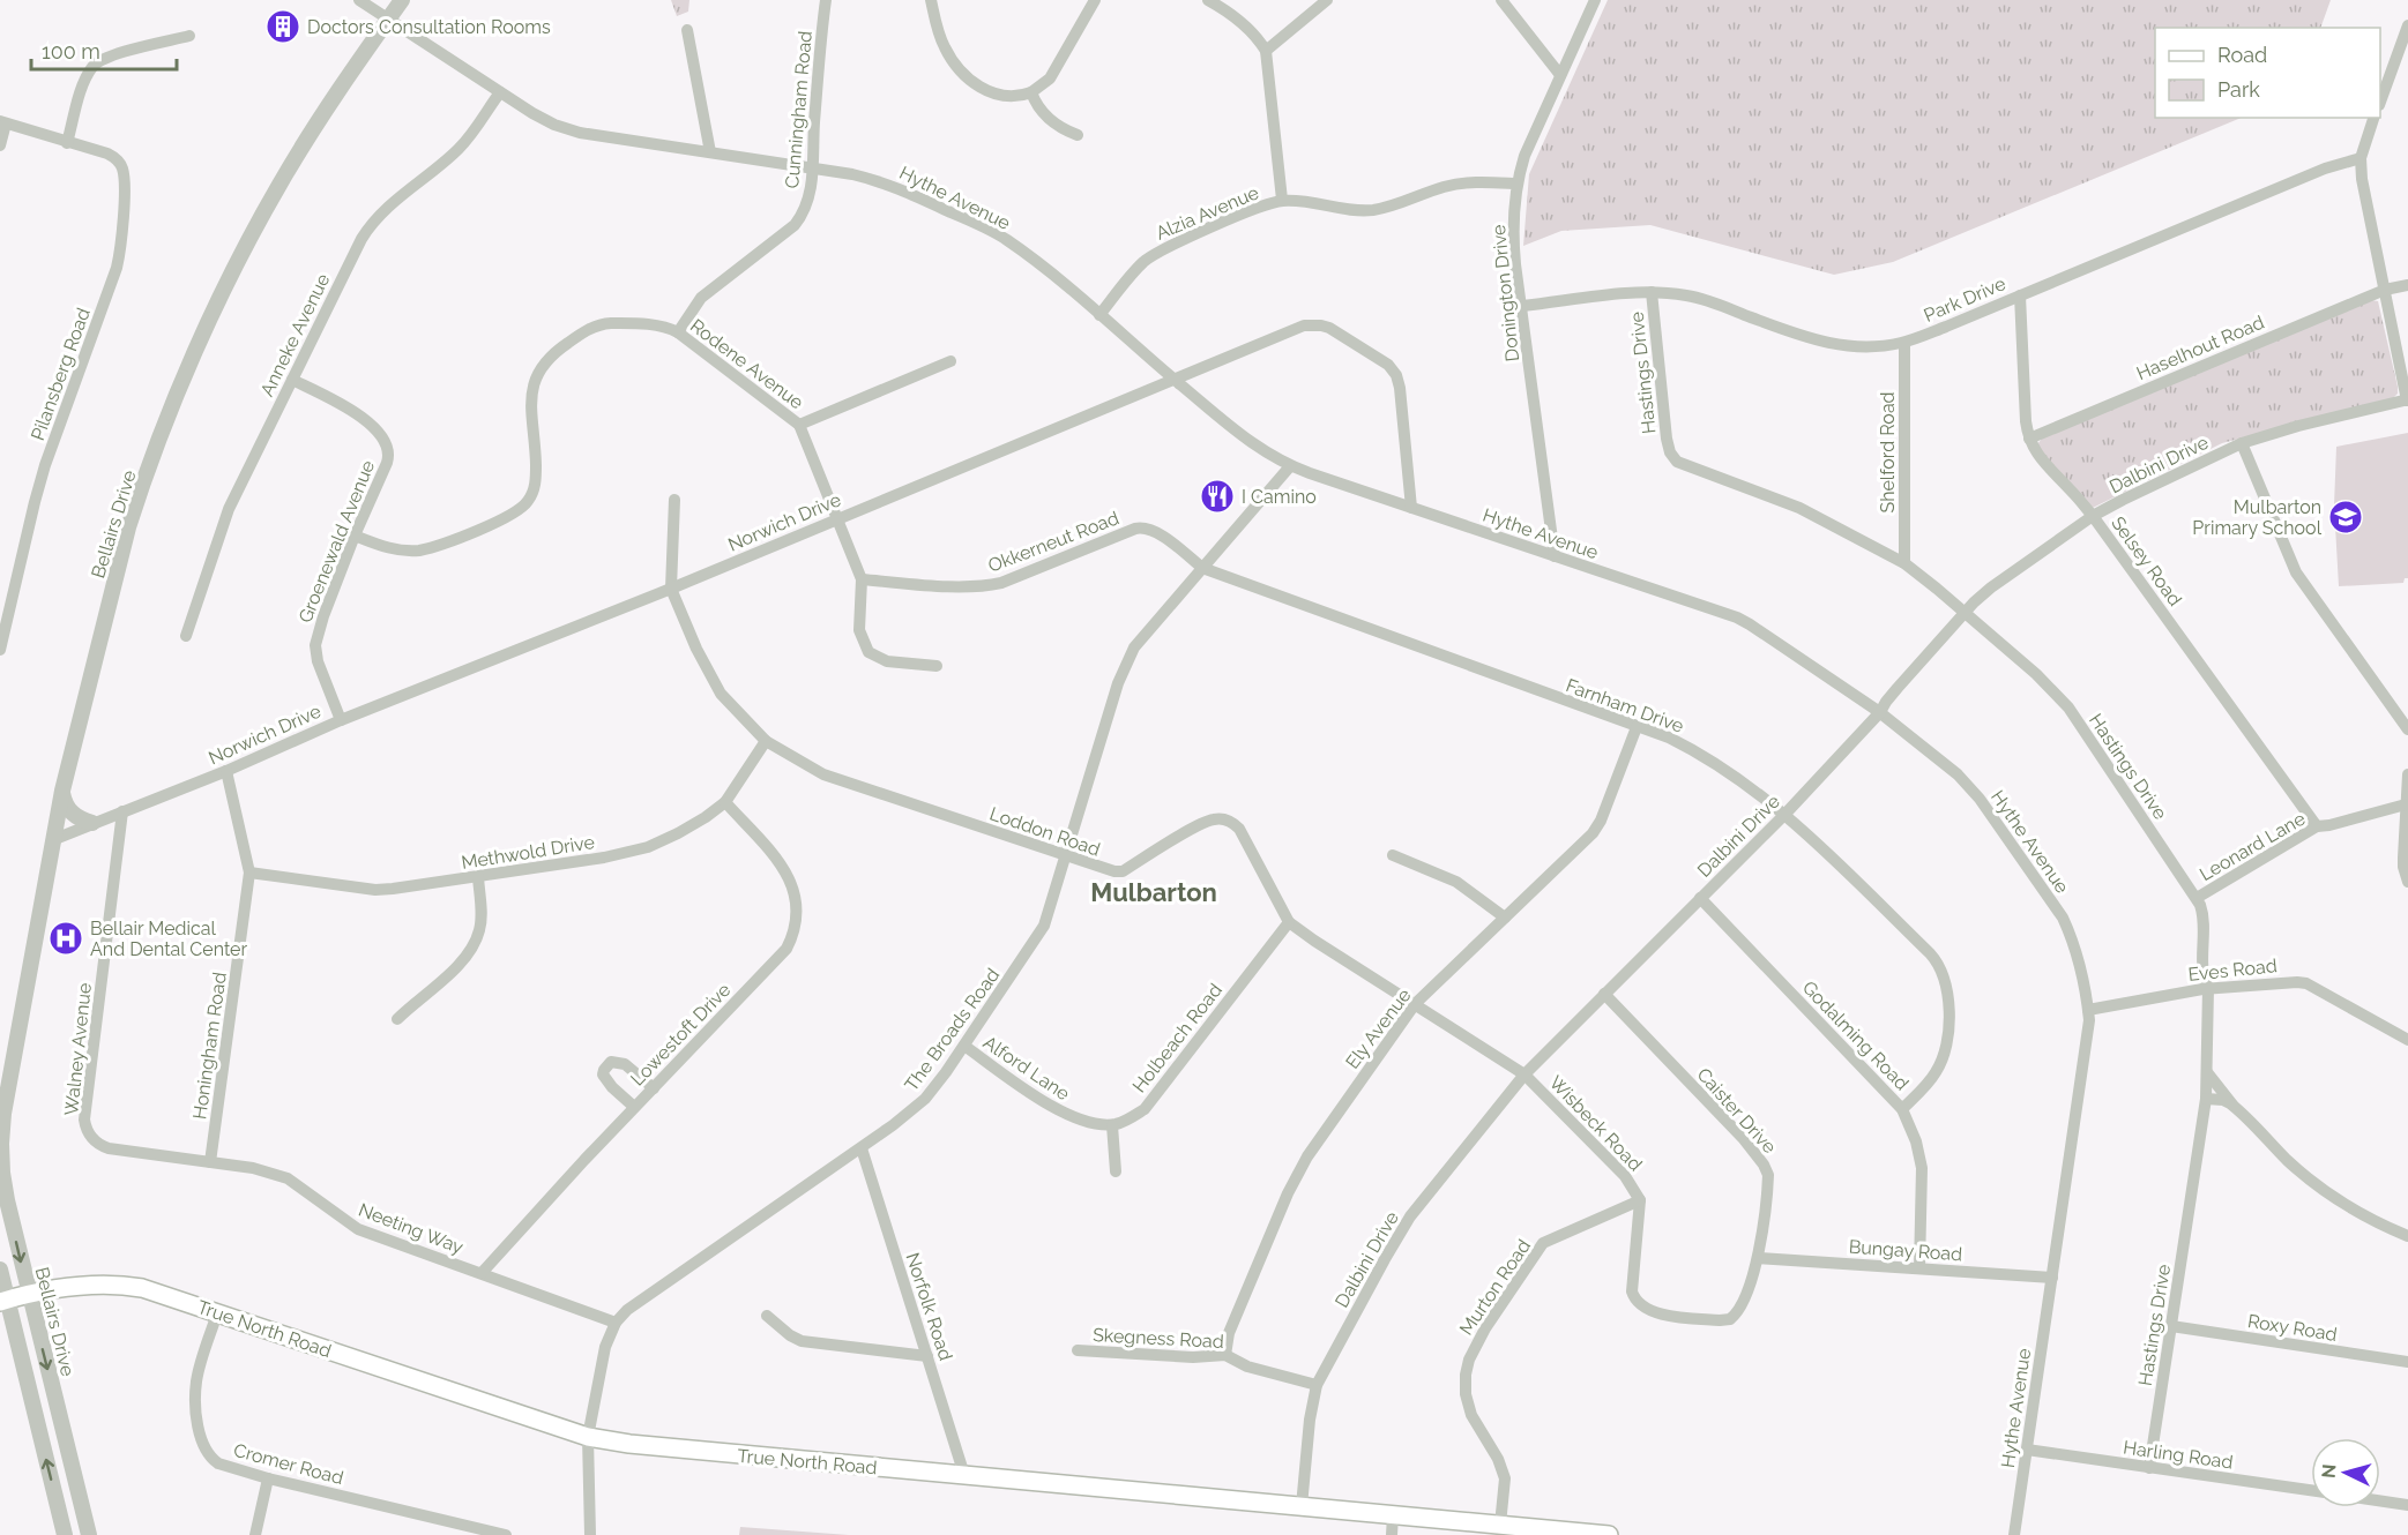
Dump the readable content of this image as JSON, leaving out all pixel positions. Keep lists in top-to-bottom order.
{
  "streets": {
    "main road": ["True North Road"],
    "street": [
      "Cunningham Road",
      "Hythe Avenue",
      "Alzia Avenue",
      "Donington Drive",
      "Park Drive",
      "Anneke Avenue",
      "Haselhout Road",
      "Rodene Avenue",
      "Hastings Drive",
      "Pilansberg Road",
      "Shelford Road",
      "Dalbini Drive",
      "Norwich Drive",
      "Bellairs Drive",
      "Groenewald Avenue",
      "Okkerneut Road",
      "Selsey Road",
      "Farnham Drive",
      "Loddon Road",
      "Leonard Lane",
      "Methwold Drive",
      "Eves Road",
      "Ely Avenue",
      "The Broads Road",
      "Lowestoft Drive",
      "Godalming Road",
      "Holbeach Road",
      "Honingham Road",
      "Walney Avenue",
      "Alford Lane",
      "Caister Drive",
      "Wisbeck Road",
      "Neeting Way",
      "Bungay Road",
      "Murton Road",
      "Norfolk Road",
      "Roxy Road",
      "Skegness Road",
      "Harling Road",
      "Cromer Road"
    ]
  },
  "crossings": [
    ["Cunningham Road", "Hythe Avenue"],
    ["Cunningham Road", "Rodene Avenue"],
    ["Hythe Avenue", "Alzia Avenue"],
    ["Hythe Avenue", "Donington Drive"],
    ["Hythe Avenue", "Anneke Avenue"],
    ["Hythe Avenue", "Dalbini Drive"],
    ["Hythe Avenue", "Norwich Drive"],
    ["Hythe Avenue", "Bellairs Drive"],
    ["Hythe Avenue", "Eves Road"],
    ["Hythe Avenue", "The Broads Road"],
    ["Hythe Avenue", "Bungay Road"],
    ["Hythe Avenue", "Harling Road"],
    ["Alzia Avenue", "Donington Drive"],
    ["Donington Drive", "Park Drive"],
    ["Park Drive", "Hastings Drive"],
    ["Park Drive", "Shelford Road"],
    ["Park Drive", "Selsey Road"],
    ["Anneke Avenue", "Groenewald Avenue"],
    ["Haselhout Road", "Selsey Road"],
    ["Rodene Avenue", "Norwich Drive"],
    ["Rodene Avenue", "Groenewald Avenue"],
    ["Rodene Avenue", "Okkerneut Road"],
    ["Hastings Drive", "Shelford Road"],
    ["Hastings Drive", "Dalbini Drive"],
    ["Hastings Drive", "Leonard Lane"],
    ["Hastings Drive", "Eves Road"],
    ["Hastings Drive", "Roxy Road"],
    ["Hastings Drive", "Harling Road"],
    ["Dalbini Drive", "Selsey Road"],
    ["Dalbini Drive", "Farnham Drive"],
    ["Dalbini Drive", "Loddon Road"],
    ["Dalbini Drive", "Godalming Road"],
    ["Dalbini Drive", "Caister Drive"],
    ["Dalbini Drive", "Wisbeck Road"],
    ["Dalbini Drive", "True North Road"],
    ["Dalbini Drive", "Skegness Road"],
    ["Norwich Drive", "Bellairs Drive"],
    ["Norwich Drive", "Groenewald Avenue"],
    ["Norwich Drive", "Loddon Road"],
    ["Norwich Drive", "Honingham Road"],
    ["Norwich Drive", "Walney Avenue"],
    ["Bellairs Drive", "True North Road"],
    ["Okkerneut Road", "Farnham Drive"],
    ["Okkerneut Road", "The Broads Road"],
    ["Selsey Road", "Leonard Lane"],
    ["Farnham Drive", "Ely Avenue"],
    ["Farnham Drive", "The Broads Road"],
    ["Farnham Drive", "Godalming Road"],
    ["Loddon Road", "Methwold Drive"],
    ["Loddon Road", "Ely Avenue"],
    ["Loddon Road", "The Broads Road"],
    ["Loddon Road", "Holbeach Road"],
    ["Loddon Road", "Wisbeck Road"],
    ["Methwold Drive", "Lowestoft Drive"],
    ["Methwold Drive", "Honingham Road"],
    ["Ely Avenue", "Skegness Road"],
    ["The Broads Road", "Alford Lane"],
    ["The Broads Road", "Neeting Way"],
    ["The Broads Road", "Norfolk Road"],
    ["The Broads Road", "True North Road"],
    ["Lowestoft Drive", "Neeting Way"],
    ["Godalming Road", "Bungay Road"],
    ["Holbeach Road", "Alford Lane"],
    ["Honingham Road", "Neeting Way"],
    ["Walney Avenue", "Neeting Way"],
    ["Caister Drive", "Wisbeck Road"],
    ["Caister Drive", "Bungay Road"],
    ["Wisbeck Road", "Murton Road"],
    ["Murton Road", "True North Road"],
    ["Norfolk Road", "True North Road"],
    ["True North Road", "Cromer Road"]
  ],
  "districts": ["Mulbarton"],
  "places": {
    "building": ["Doctors Consultation Rooms"],
    "restaurant": ["I Camino"],
    "school or university": ["Mulbarton Primary School"],
    "hospital": ["Bellair Medical And Dental Center"]
  },
  "legend": ["Road", "Park"],
  "scale_bar": "100 m",
  "north": "left"
}
